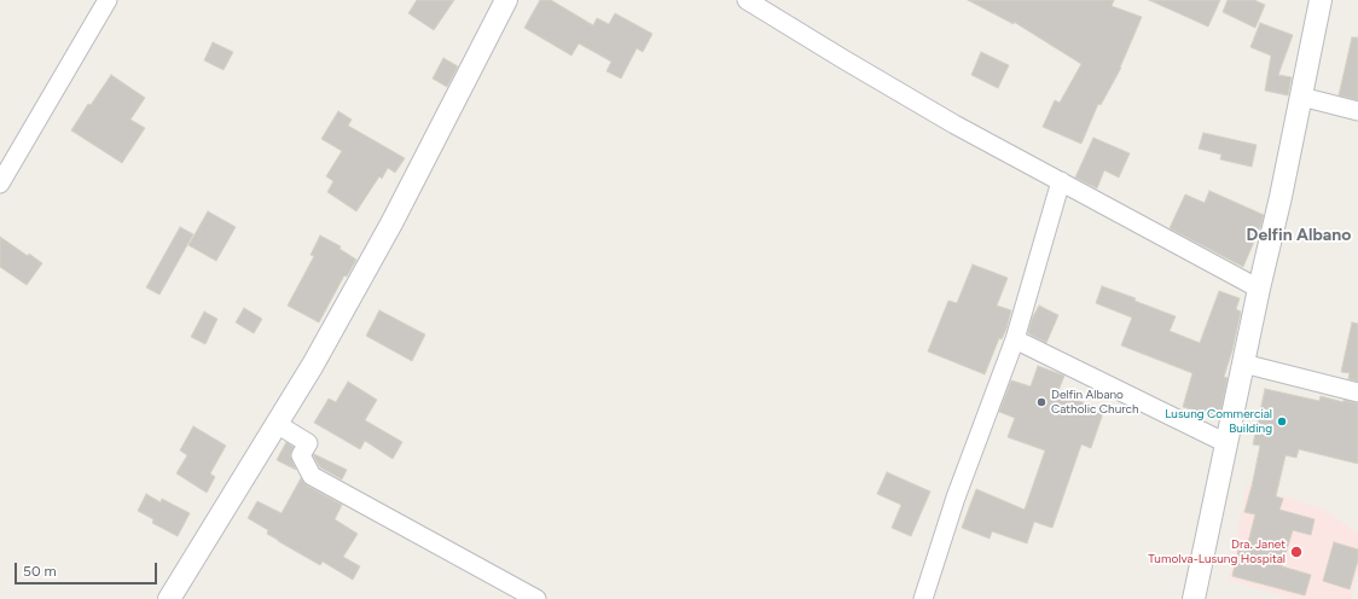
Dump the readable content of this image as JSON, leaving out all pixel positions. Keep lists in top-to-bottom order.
{
  "districts": ["Delfin Albano"],
  "places": ["Delfin Albano Catholic Church", "Lusung Commercial Building", "Dra. Janet Tumolva-Lusung Hospital"],
  "scale_bar": "50 m"
}
